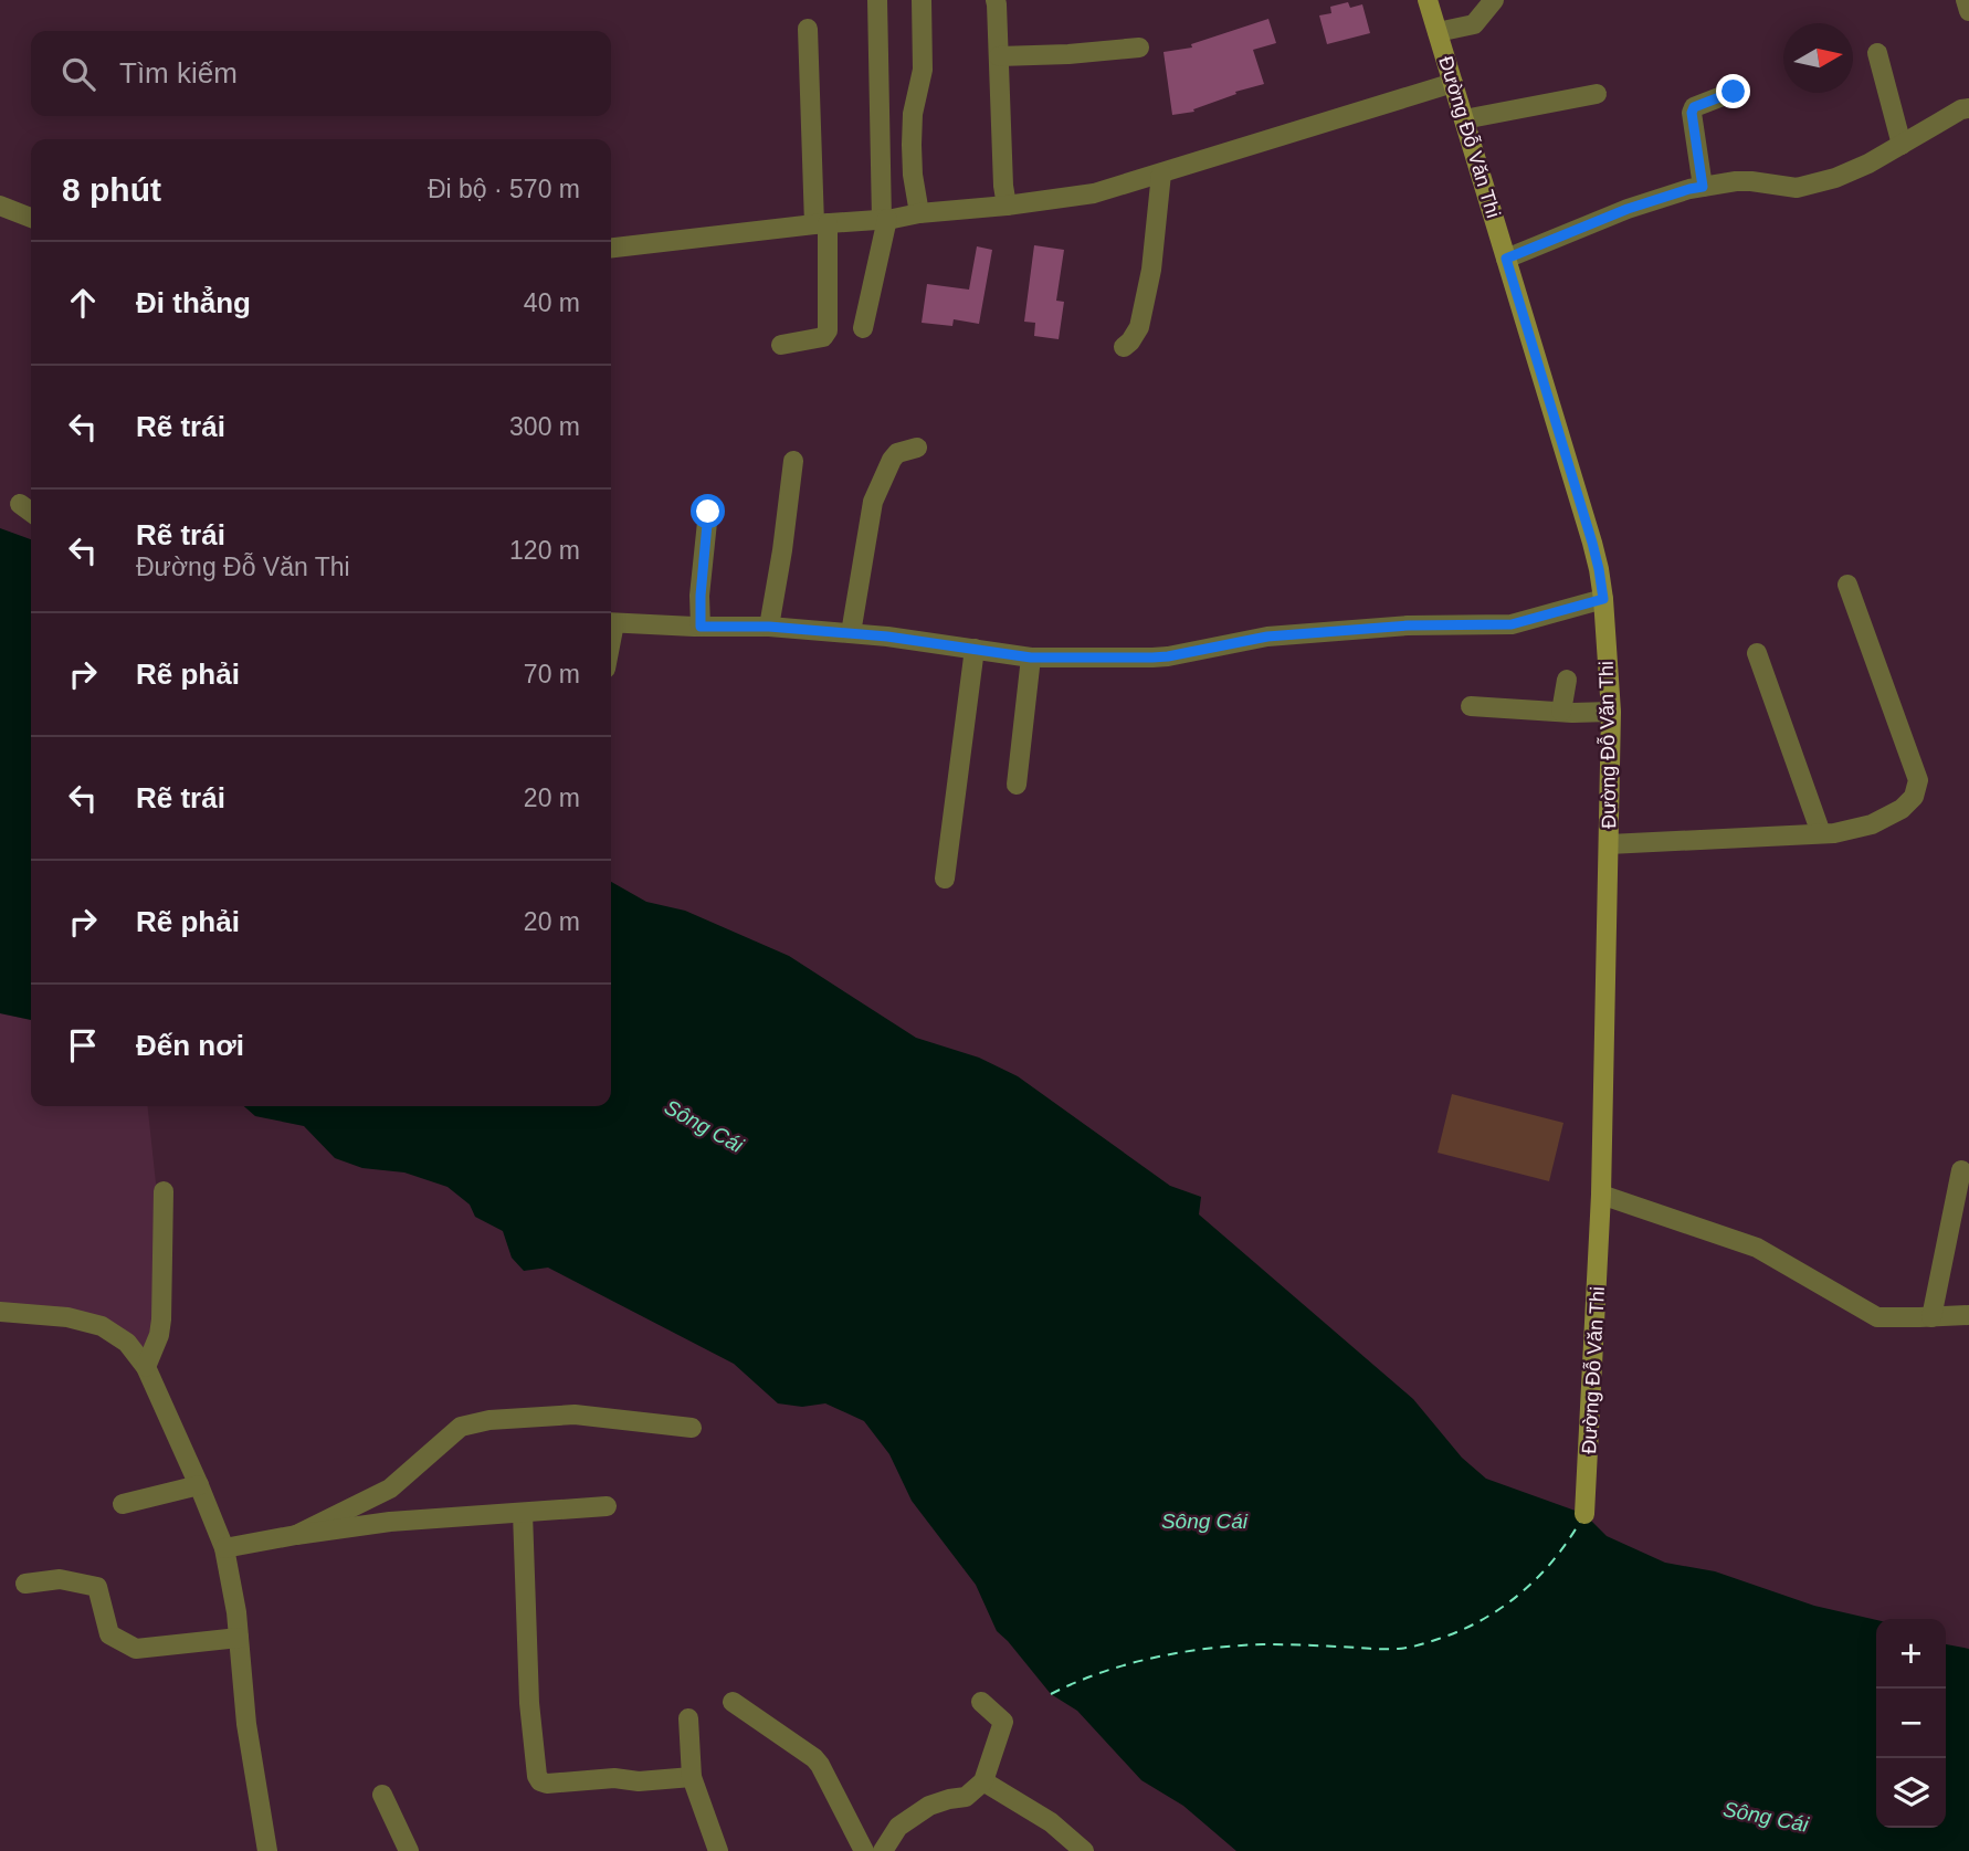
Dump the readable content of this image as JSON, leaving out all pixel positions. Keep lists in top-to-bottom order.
{
  "streets": {
    "street": ["Đường Đỗ Văn Thi"]
  },
  "water": ["Sông Cái"],
  "north": "right",
  "page": {
    "search": "Tìm kiếm",
    "heading": ["8 phút", "Đi bộ · 570 m"],
    "list": [
      ["Đi thẳng", "40 m"],
      ["Rẽ trái", "300 m"],
      ["Rẽ trái", "Đường Đỗ Văn Thi", "120 m"],
      ["Rẽ phải", "70 m"],
      ["Rẽ trái", "20 m"],
      ["Rẽ phải", "20 m"],
      "Đến nơi"
    ],
    "map_buttons": ["+", "−"]
  }
}
